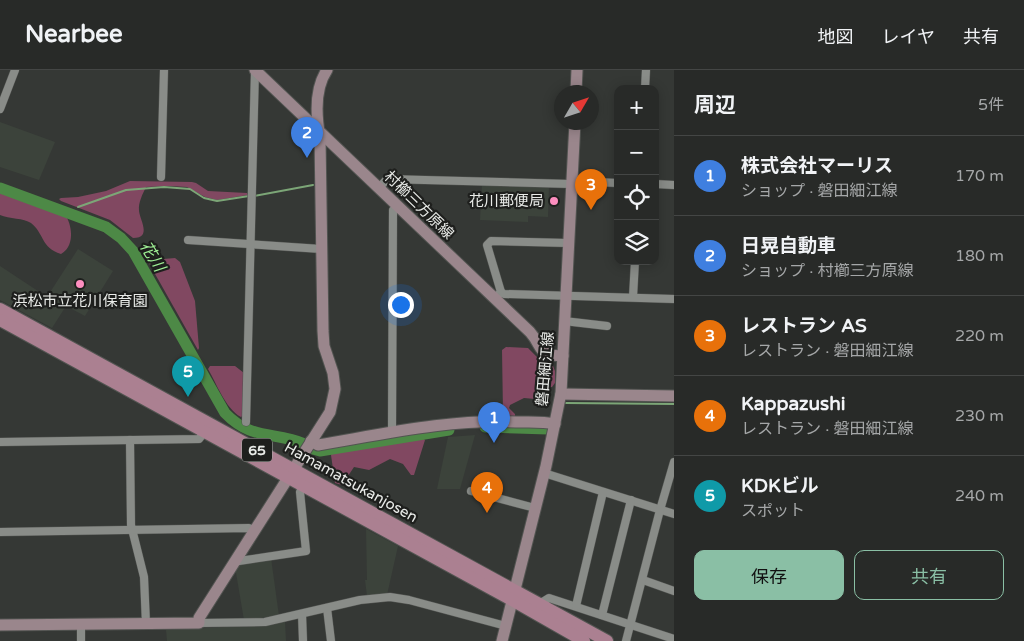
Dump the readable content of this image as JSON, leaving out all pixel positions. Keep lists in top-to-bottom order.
{
  "streets": {
    "main road": ["65", "Hamamatsukanjosen"],
    "street": ["村櫛三方原線", "磐田細江線"]
  },
  "crossings": [
    ["村櫛三方原線", "磐田細江線"],
    ["磐田細江線", "Hamamatsukanjosen"]
  ],
  "water": ["花川"],
  "places": ["花川郵便局", "浜松市立花川保育園"],
  "north": "top right",
  "page": {
    "header": "Nearbee",
    "nav": ["地図", "レイヤ", "共有"],
    "heading": ["周辺", "5件"],
    "map_buttons": ["+", "−"],
    "pins": [
      "2",
      "3",
      "5",
      "1",
      "4"
    ],
    "list": [
      {
        "mark": "1",
        "name": "株式会社マーリス",
        "note": "ショップ · 磐田細江線",
        "value": "170 m"
      },
      {
        "mark": "2",
        "name": "日晃自動車",
        "note": "ショップ · 村櫛三方原線",
        "value": "180 m"
      },
      {
        "mark": "3",
        "name": "レストラン AS",
        "note": "レストラン · 磐田細江線",
        "value": "220 m"
      },
      {
        "mark": "4",
        "name": "Kappazushi",
        "note": "レストラン · 磐田細江線",
        "value": "230 m"
      },
      {
        "mark": "5",
        "name": "KDKビル",
        "note": "スポット",
        "value": "240 m"
      }
    ],
    "buttons": ["保存", "共有"]
  }
}
